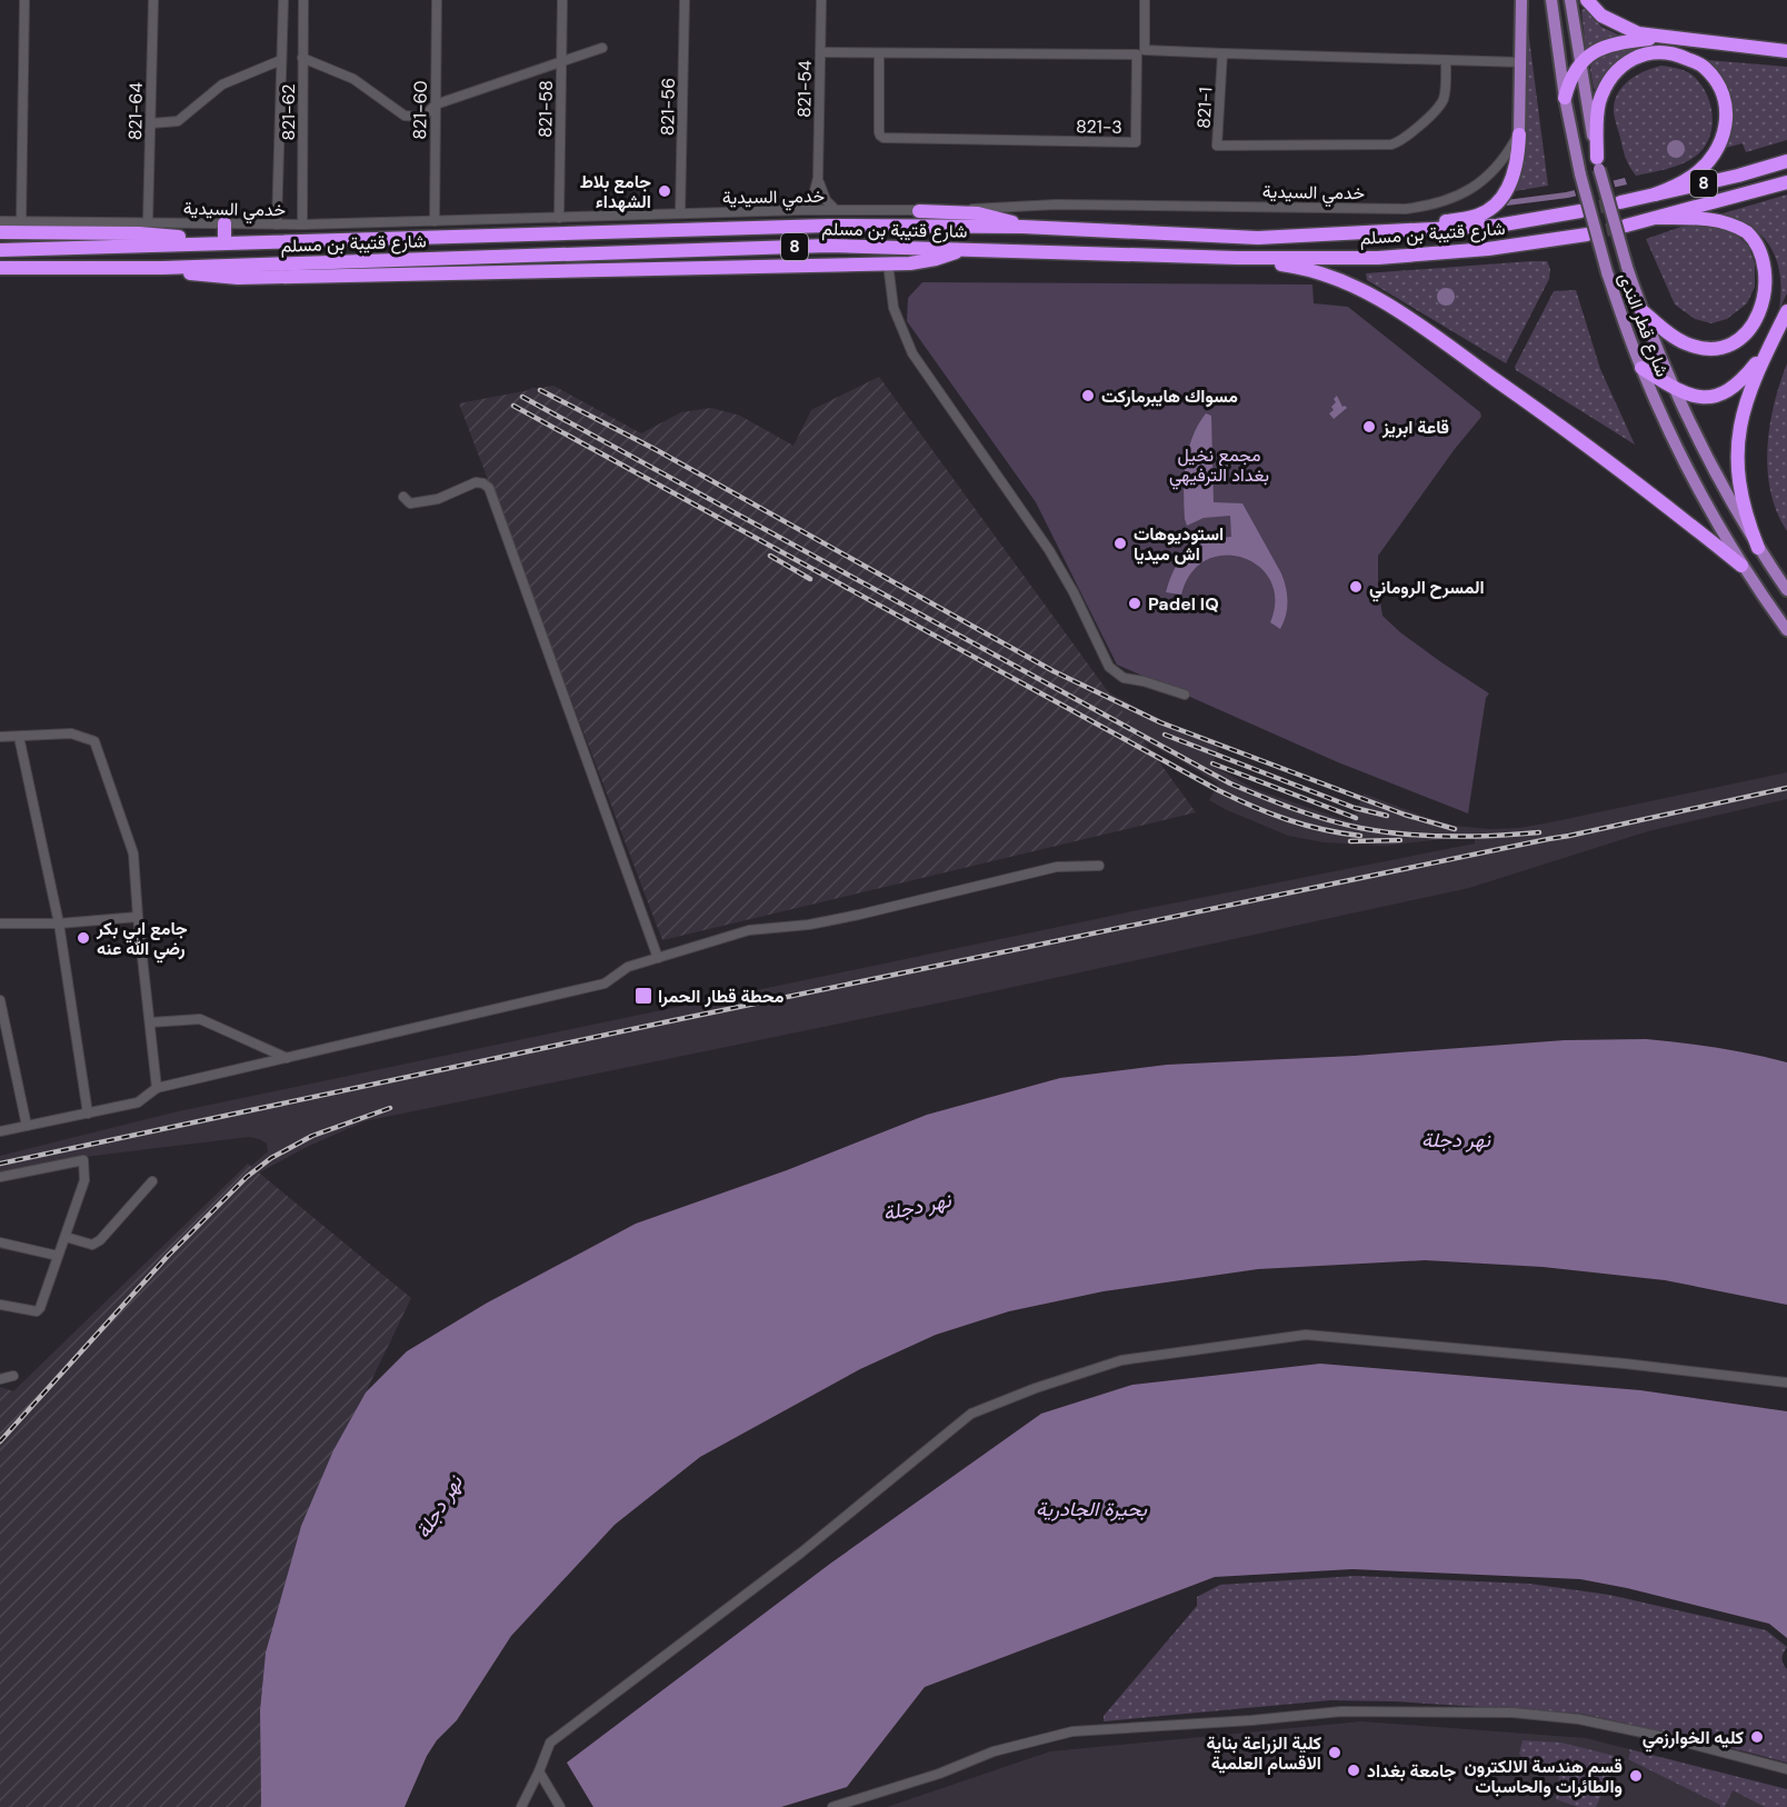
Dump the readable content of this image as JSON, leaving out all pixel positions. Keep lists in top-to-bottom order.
{
  "streets": {
    "highway": ["8", "شارع قتيبة بن مسلم"],
    "main road": ["شارع قطر الندى"],
    "street": [
      "821-54",
      "821-56",
      "821-1",
      "821-58",
      "821-60",
      "821-64",
      "821-62",
      "821-3",
      "خدمي السيدية"
    ]
  },
  "crossings": [
    ["821-54", "821-3"],
    ["821-54", "خدمي السيدية"],
    ["821-56", "خدمي السيدية"],
    ["821-58", "خدمي السيدية"],
    ["821-60", "خدمي السيدية"],
    ["821-64", "خدمي السيدية"],
    ["821-62", "خدمي السيدية"]
  ],
  "water": ["نهر دجلة", "بحيرة الجادرية"],
  "parks": ["مجمع نخيل بغداد الترفيهي"],
  "places": {
    "other": [
      "جامع بلاط الشهداء",
      "مسواك هايبرماركت",
      "قاعة ابريز",
      "استوديوهات اش ميديا",
      "المسرح الروماني",
      "Padel IQ",
      "جامع ابي بكر رضي الله عنه",
      "كليه الخوارزمي",
      "كلية الزراعة بناية الاقسام العلمية",
      "جامعة بغداد",
      "قسم هندسة الالكترون والطائرات والحاسبات"
    ],
    "transit": ["محطة قطار الحمرا"]
  }
}
